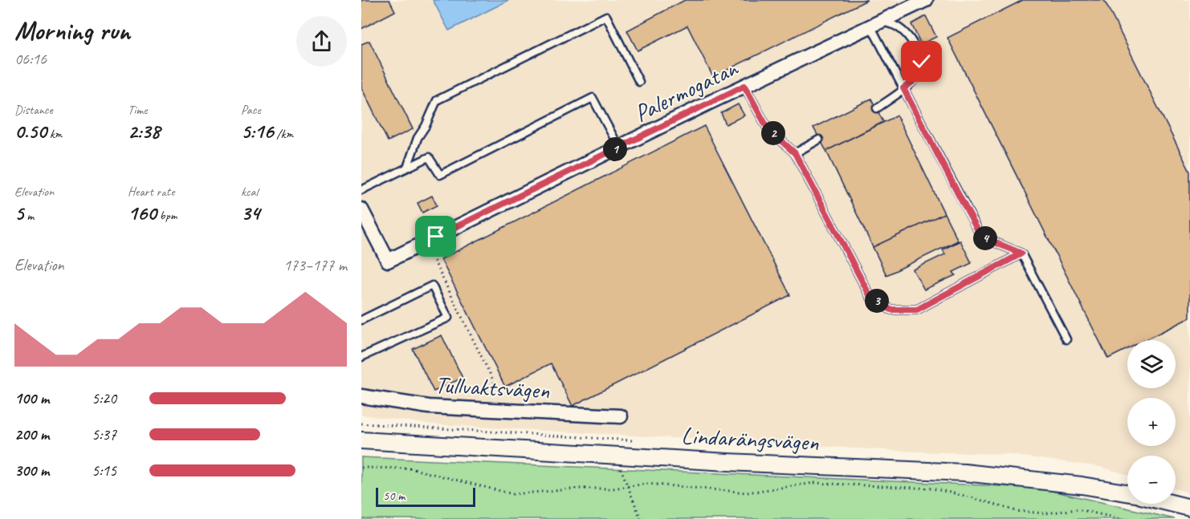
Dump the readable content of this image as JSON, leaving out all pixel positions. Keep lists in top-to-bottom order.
{
  "streets": {
    "street": ["Palermogatan", "Tullvaktsvägen", "Lindarängsvägen"]
  },
  "scale_bar": "50 m",
  "page": {
    "heading": ["Morning run", "06:16"],
    "stats": [
      ["Distance", "0.50 km"],
      ["Time", "2:38"],
      ["Pace", "5:16 /km"],
      ["Elevation", "5 m"],
      ["Heart rate", "160 bpm"],
      ["kcal", "34"]
    ],
    "pins": [
      "2",
      "1",
      "4",
      "3"
    ],
    "chart": ["Elevation", "173–177 m"],
    "map_buttons": ["+", "−"],
    "list": [
      {
        "name": "100 m",
        "note": "5:20"
      },
      {
        "name": "200 m",
        "note": "5:37"
      },
      {
        "name": "300 m",
        "note": "5:15"
      }
    ],
    "scale": "50 m"
  }
}
